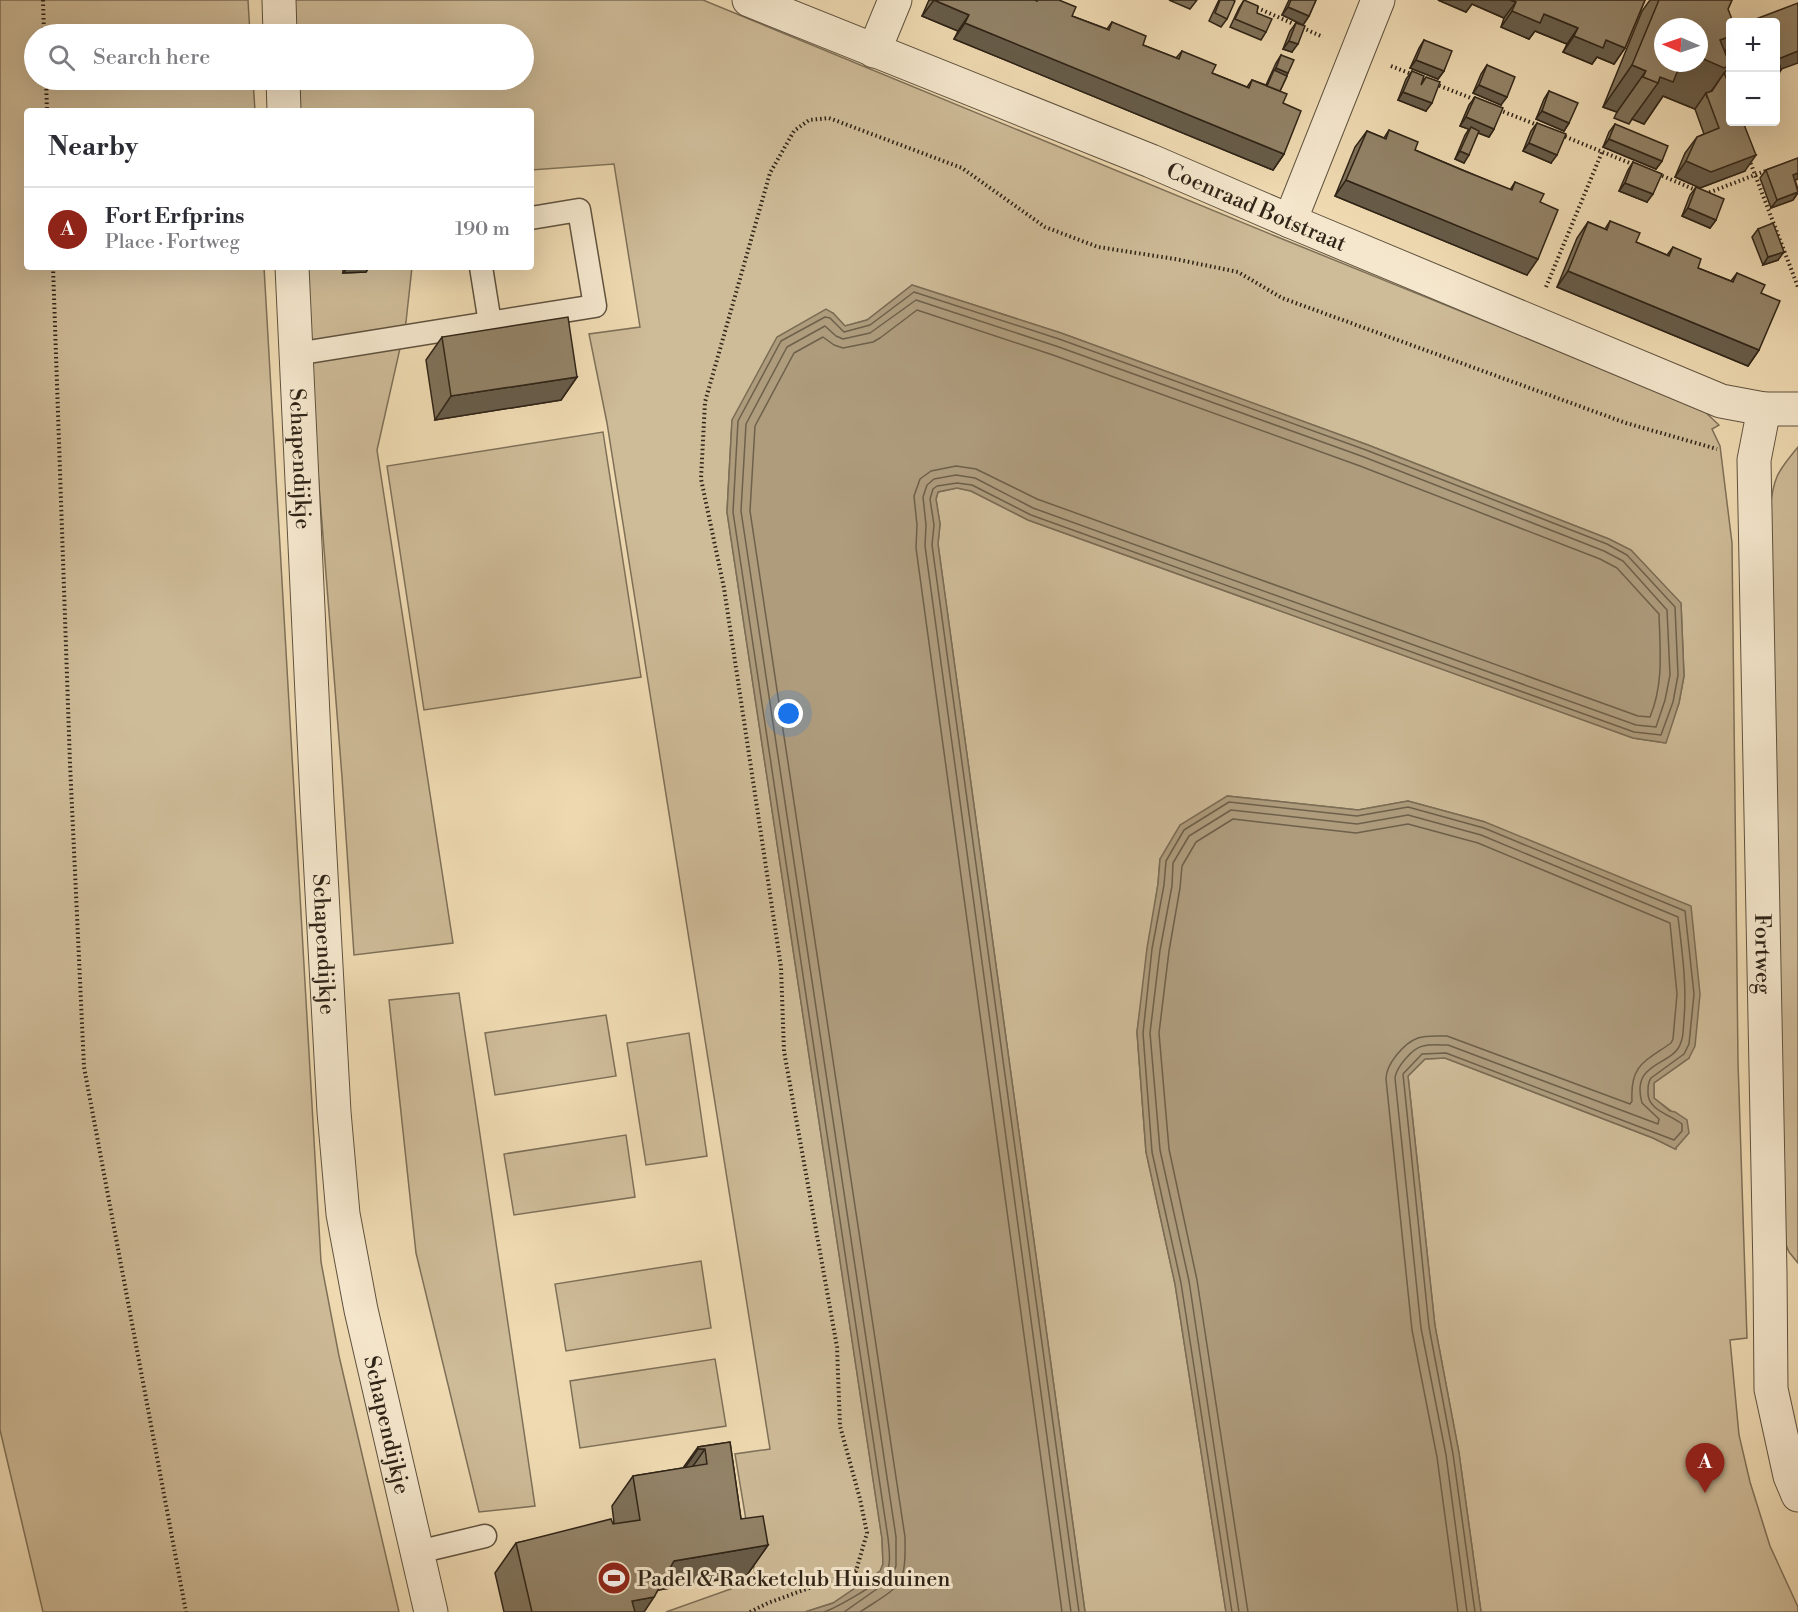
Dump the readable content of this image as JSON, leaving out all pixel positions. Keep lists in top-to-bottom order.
{
  "streets": {
    "street": ["Coenraad Botstraat", "Schapendijkje", "Fortweg"]
  },
  "crossings": [
    ["Coenraad Botstraat", "Fortweg"]
  ],
  "places": {
    "sports": ["Padel & Racketclub Huisduinen"]
  },
  "north": "left",
  "page": {
    "map_buttons": ["+", "−"],
    "search": "Search here",
    "heading": "Nearby",
    "list": [
      {
        "mark": "A",
        "name": "Fort Erfprins",
        "note": "Place · Fortweg",
        "value": "190 m"
      }
    ],
    "pins": "A"
  }
}
